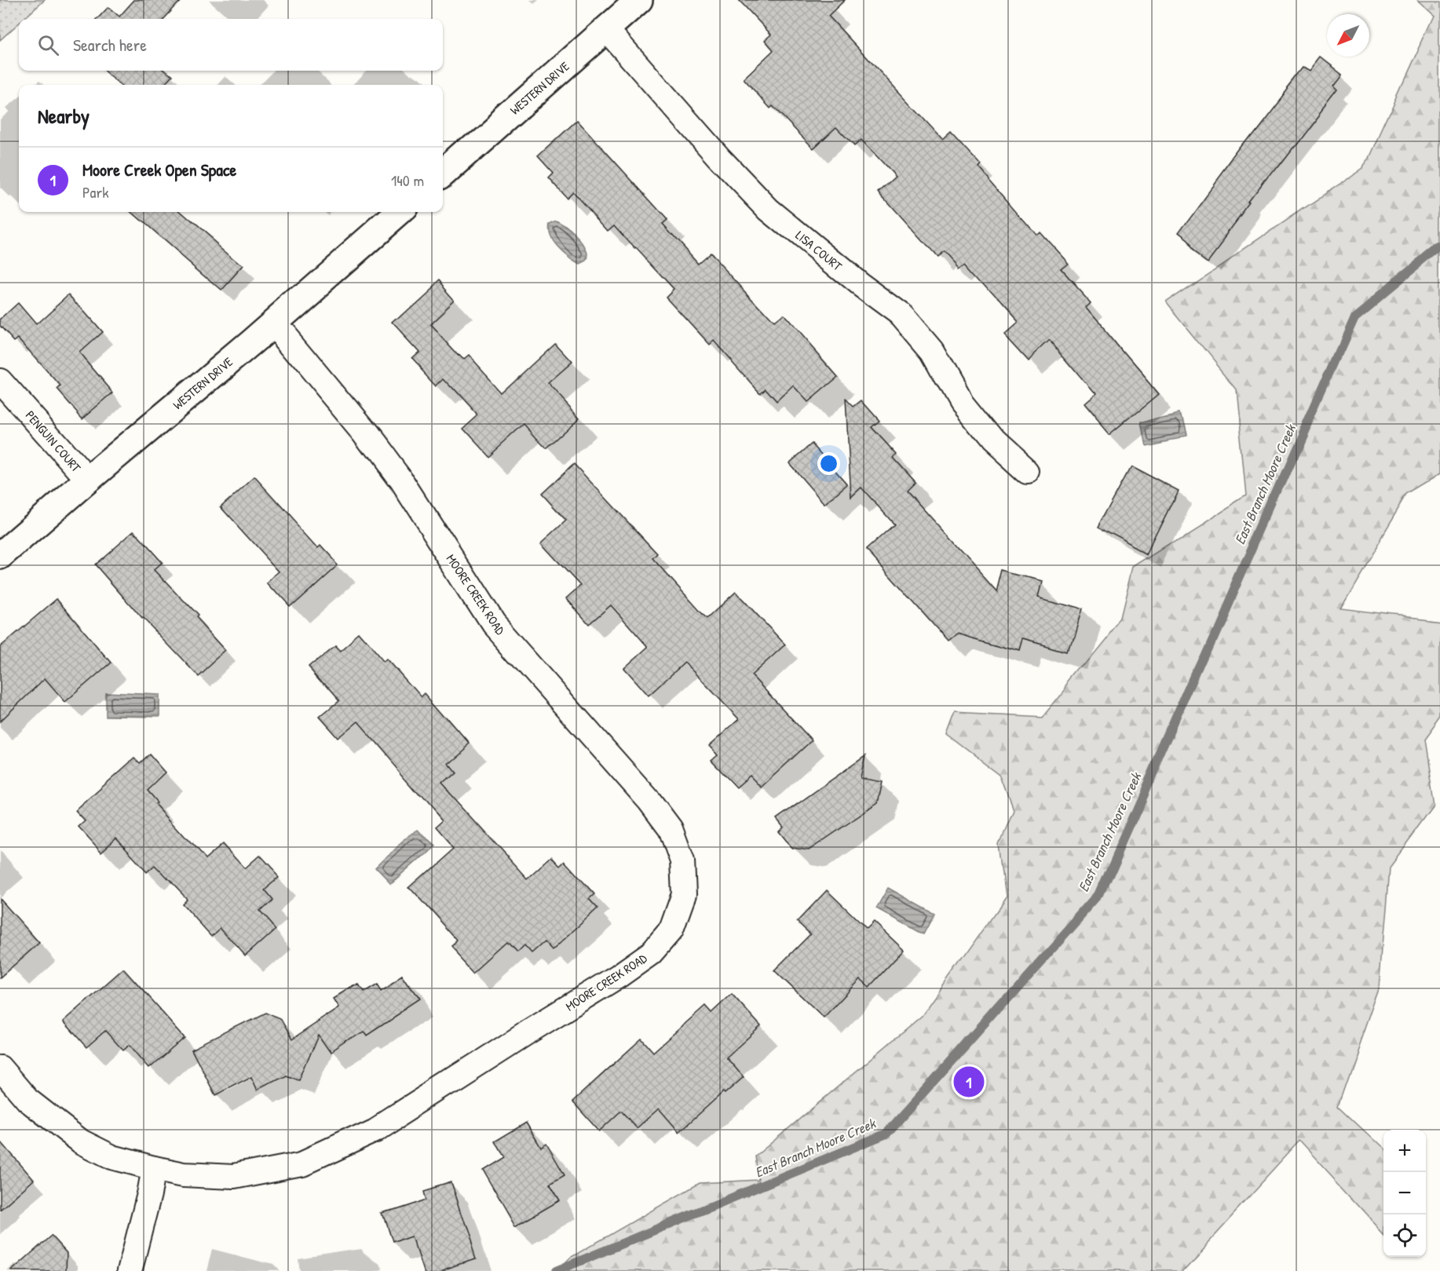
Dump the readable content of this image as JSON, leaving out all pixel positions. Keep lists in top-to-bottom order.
{
  "streets": {
    "street": [
      "WESTERN DRIVE",
      "LISA COURT",
      "PENGUIN COURT",
      "MOORE CREEK ROAD"
    ]
  },
  "crossings": [
    ["WESTERN DRIVE", "LISA COURT"],
    ["WESTERN DRIVE", "PENGUIN COURT"],
    ["WESTERN DRIVE", "MOORE CREEK ROAD"]
  ],
  "water": ["East Branch Moore Creek"],
  "north": "bottom left",
  "page": {
    "search": "Search here",
    "heading": "Nearby",
    "list": [
      {
        "mark": "1",
        "name": "Moore Creek Open Space",
        "note": "Park",
        "value": "140 m"
      }
    ],
    "pins": "1",
    "map_buttons": ["+", "−"]
  }
}
